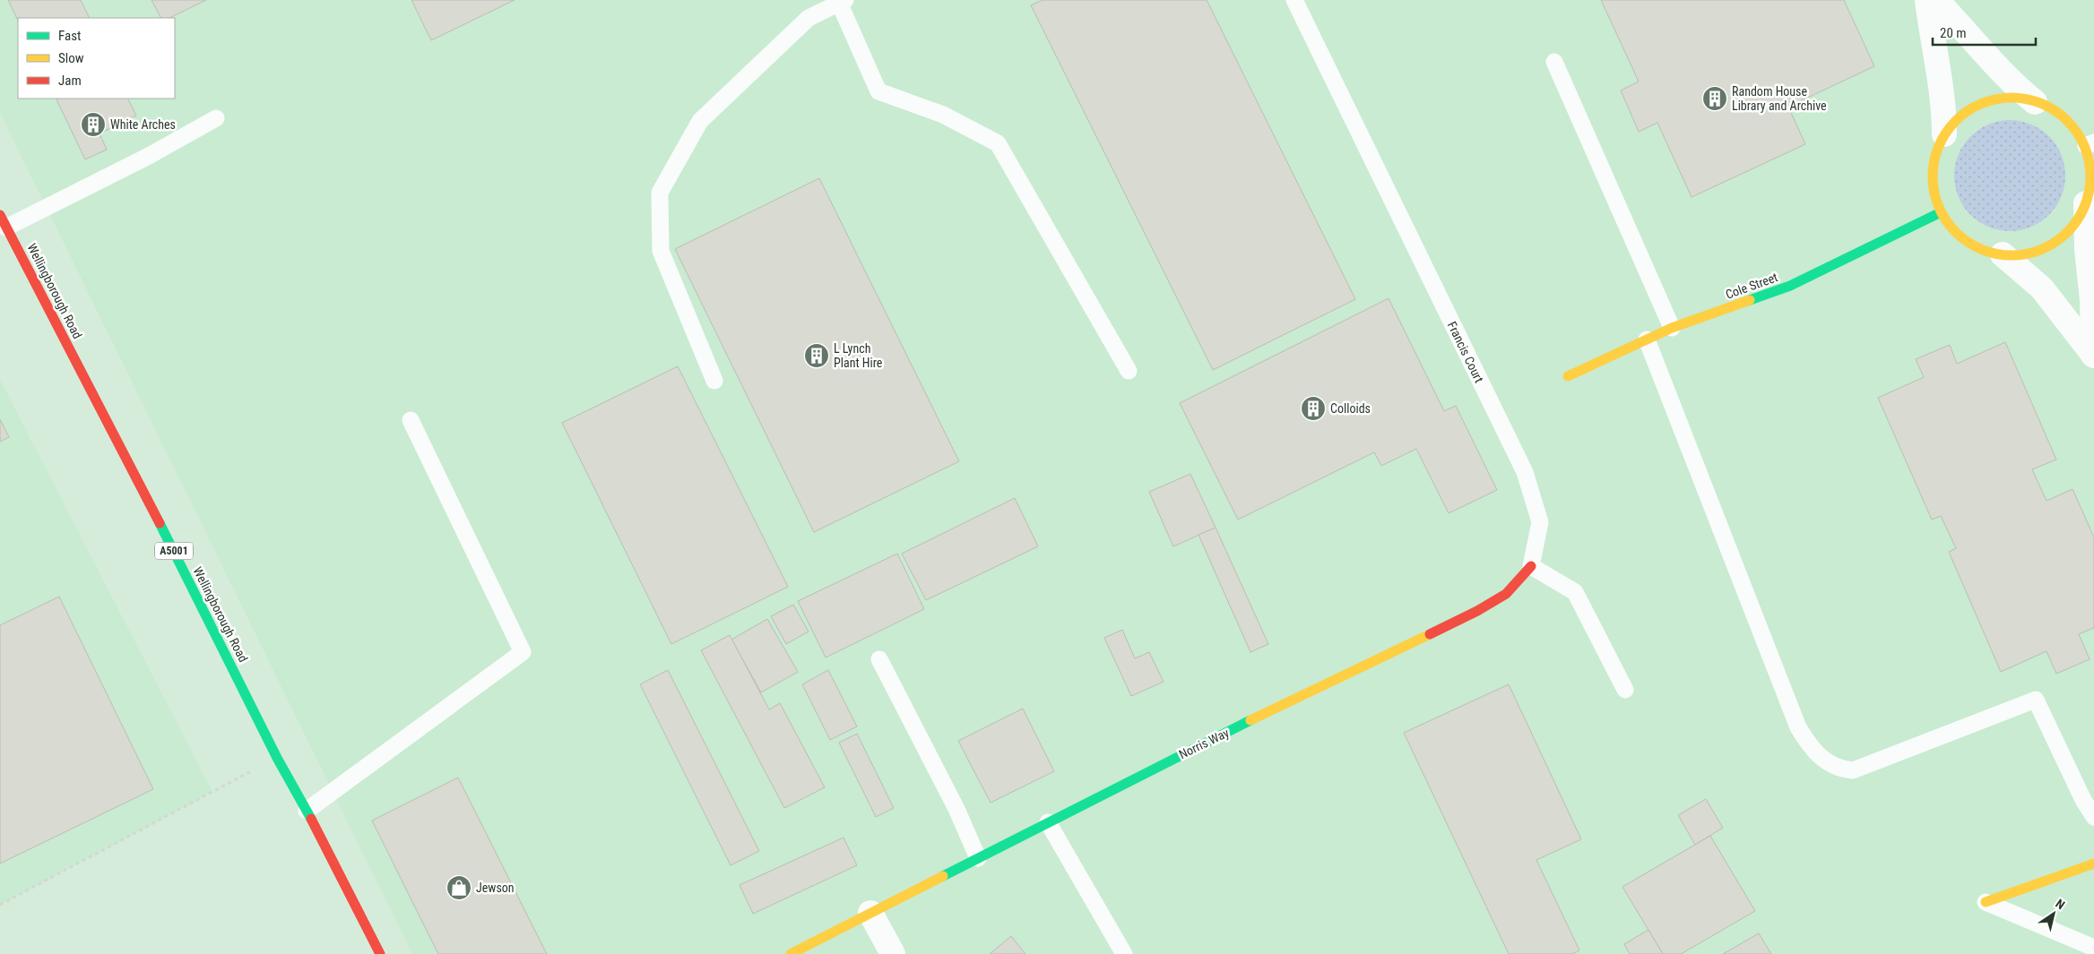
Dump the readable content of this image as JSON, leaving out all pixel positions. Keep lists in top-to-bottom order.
{
  "streets": {
    "street": [
      "Cole Street",
      "Wellingborough Road",
      "A5001",
      "Norris Way"
    ],
    "lane": ["Francis Court"]
  },
  "crossings": [
    ["Francis Court", "Norris Way"]
  ],
  "places": {
    "building": [
      "Random House Library and Archive",
      "White Arches",
      "L Lynch Plant Hire",
      "Colloids"
    ],
    "shop": ["Jewson"]
  },
  "legend": ["Fast", "Slow", "Jam"],
  "scale_bar": "20 m",
  "north": "top right"
}
